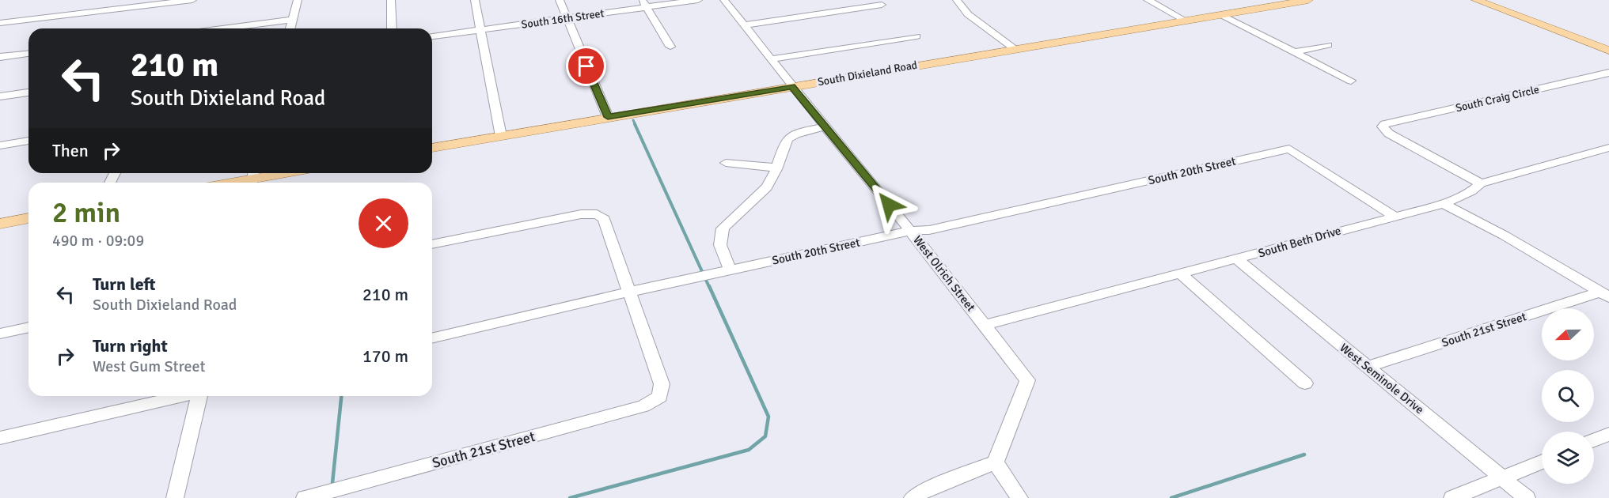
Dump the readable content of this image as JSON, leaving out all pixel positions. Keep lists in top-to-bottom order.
{
  "streets": {
    "main road": ["South Dixieland Road"],
    "street": [
      "South 16th Street",
      "South Craig Circle",
      "South 20th Street",
      "South Beth Drive",
      "West Olrich Street",
      "South 21st Street",
      "West Seminole Drive"
    ]
  },
  "crossings": [
    ["South Dixieland Road", "West Olrich Street"],
    ["South Craig Circle", "South Beth Drive"],
    ["South 20th Street", "South Beth Drive"],
    ["South 20th Street", "West Olrich Street"],
    ["South 20th Street", "South 21st Street"],
    ["South Beth Drive", "West Olrich Street"],
    ["South Beth Drive", "West Seminole Drive"],
    ["South 21st Street", "West Seminole Drive"]
  ],
  "north": "left",
  "page": {
    "turn": ["210 m", "South Dixieland Road"],
    "then": "Then",
    "heading": ["2 min", "490 m · 09:09"],
    "list": [
      {
        "name": "Turn left",
        "note": "South Dixieland Road",
        "value": "210 m"
      },
      {
        "name": "Turn right",
        "note": "West Gum Street",
        "value": "170 m"
      }
    ]
  }
}
